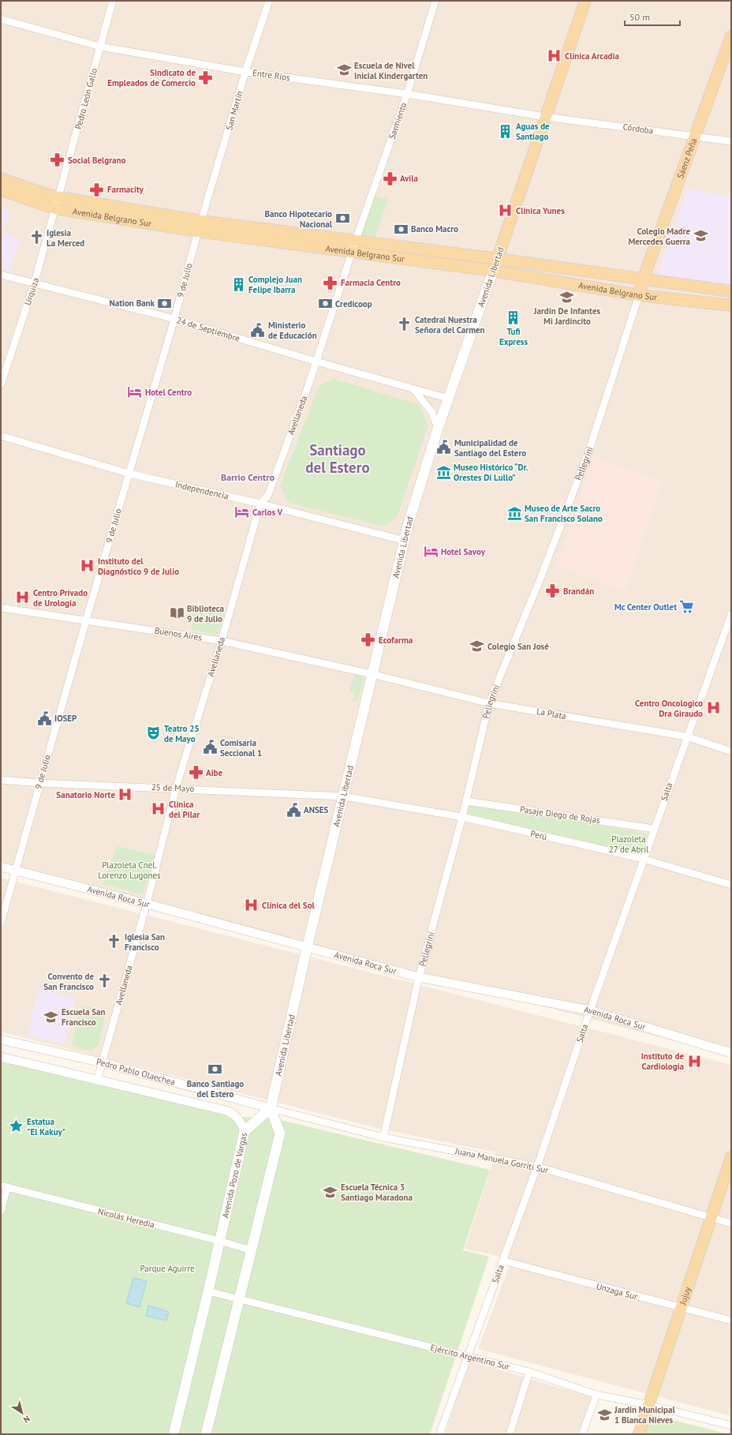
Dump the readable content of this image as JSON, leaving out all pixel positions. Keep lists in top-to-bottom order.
{
  "streets": {
    "main road": [
      "Sáenz Peña",
      "Avenida Belgrano Sur",
      "Avenida Libertad",
      "Pellegrini",
      "Avenida Pozo de Vargas",
      "Jujuy"
    ],
    "street": [
      "Entre Ríos",
      "Pedro León Gallo",
      "San Martín",
      "Sarmiento",
      "Córdoba",
      "9 de Julio",
      "Urquiza",
      "24 de Septiembre",
      "Avellaneda",
      "Independencia",
      "Buenos Aires",
      "La Plata",
      "25 de Mayo",
      "Salta",
      "Pasaje Diego de Rojas",
      "Perú",
      "Avenida Roca Sur",
      "Pedro Pablo Olaechea",
      "Juana Manuela Gorriti Sur",
      "Nicolás Heredia",
      "Unzaga Sur",
      "Ejército Argentino Sur"
    ]
  },
  "crossings": [
    ["Entre Ríos", "Pedro León Gallo"],
    ["Entre Ríos", "San Martín"],
    ["Entre Ríos", "Sarmiento"],
    ["Entre Ríos", "Córdoba"],
    ["Entre Ríos", "Avenida Libertad"],
    ["Pedro León Gallo", "Avenida Belgrano Sur"],
    ["Pedro León Gallo", "Urquiza"],
    ["San Martín", "Avenida Belgrano Sur"],
    ["San Martín", "9 de Julio"],
    ["Sarmiento", "Avenida Belgrano Sur"],
    ["Sarmiento", "Avellaneda"],
    ["Córdoba", "Sáenz Peña"],
    ["Córdoba", "Avenida Libertad"],
    ["Sáenz Peña", "Avenida Belgrano Sur"],
    ["Sáenz Peña", "Pellegrini"],
    ["Avenida Belgrano Sur", "Avenida Libertad"],
    ["Avenida Belgrano Sur", "9 de Julio"],
    ["Avenida Belgrano Sur", "Urquiza"],
    ["Avenida Belgrano Sur", "Avellaneda"],
    ["Avenida Belgrano Sur", "Pellegrini"],
    ["Avenida Libertad", "24 de Septiembre"],
    ["Avenida Libertad", "Independencia"],
    ["Avenida Libertad", "Buenos Aires"],
    ["Avenida Libertad", "La Plata"],
    ["Avenida Libertad", "25 de Mayo"],
    ["Avenida Libertad", "Perú"],
    ["Avenida Libertad", "Avenida Roca Sur"],
    ["Avenida Libertad", "Pedro Pablo Olaechea"],
    ["Avenida Libertad", "Juana Manuela Gorriti Sur"],
    ["Avenida Libertad", "Avenida Pozo de Vargas"],
    ["9 de Julio", "24 de Septiembre"],
    ["9 de Julio", "Independencia"],
    ["9 de Julio", "Buenos Aires"],
    ["9 de Julio", "25 de Mayo"],
    ["9 de Julio", "Avenida Roca Sur"],
    ["Urquiza", "24 de Septiembre"],
    ["24 de Septiembre", "Avellaneda"],
    ["Avellaneda", "Independencia"],
    ["Avellaneda", "Buenos Aires"],
    ["Avellaneda", "25 de Mayo"],
    ["Avellaneda", "Avenida Roca Sur"],
    ["Avellaneda", "Pedro Pablo Olaechea"],
    ["Pellegrini", "La Plata"],
    ["Pellegrini", "Pasaje Diego de Rojas"],
    ["Pellegrini", "Perú"],
    ["Pellegrini", "Avenida Roca Sur"],
    ["Pellegrini", "Juana Manuela Gorriti Sur"],
    ["Buenos Aires", "La Plata"],
    ["La Plata", "Salta"],
    ["25 de Mayo", "Perú"],
    ["Salta", "Pasaje Diego de Rojas"],
    ["Salta", "Perú"],
    ["Salta", "Avenida Roca Sur"],
    ["Salta", "Juana Manuela Gorriti Sur"],
    ["Salta", "Unzaga Sur"],
    ["Salta", "Ejército Argentino Sur"],
    ["Pedro Pablo Olaechea", "Juana Manuela Gorriti Sur"],
    ["Pedro Pablo Olaechea", "Avenida Pozo de Vargas"],
    ["Juana Manuela Gorriti Sur", "Avenida Pozo de Vargas"],
    ["Juana Manuela Gorriti Sur", "Jujuy"],
    ["Avenida Pozo de Vargas", "Nicolás Heredia"],
    ["Avenida Pozo de Vargas", "Ejército Argentino Sur"],
    ["Unzaga Sur", "Jujuy"],
    ["Jujuy", "Ejército Argentino Sur"]
  ],
  "districts": ["Santiago del Estero", "Barrio Centro"],
  "parks": ["Plazoleta 27 de Abril", "Plazoleta Cnel. Lorenzo Lugones", "Parque Aguirre"],
  "places": {
    "hospital": [
      "Clínica Arcadia",
      "Clínica Yunes",
      "Instituto del Diagnóstico 9 de Julio",
      "Centro Privado de Urología",
      "Centro Oncologico Dra Giraudo",
      "Sanatorio Norte",
      "Clínica del Pilar",
      "Clínica del Sol",
      "Instituto de Cardiología"
    ],
    "school or university": [
      "Escuela de Nivel Inicial Kindergarten",
      "Colegio Madre Mercedes Guerra",
      "Jardín De Infantes Mi Jardíncito",
      "Colegio San José",
      "Escuela San Francisco",
      "Escuela Técnica 3 Santiago Maradona",
      "Jardín Municipal 1 Blanca Nieves"
    ],
    "pharmacy": [
      "Sindicato de Empleados de Comercio",
      "Social Belgrano",
      "Avila",
      "Farmacity",
      "Farmacia Centro",
      "Brandán",
      "Ecofarma",
      "Aibe"
    ],
    "building": ["Aguas de Santiago", "Complejo Juan Felipe Ibarra", "Tufi Express"],
    "bank": [
      "Banco Hipotecario Nacional",
      "Banco Macro",
      "Nation Bank",
      "Credicoop",
      "Banco Santiago del Estero"
    ],
    "church": [
      "Iglesia La Merced",
      "Catedral Nuestra Señora del Carmen",
      "Iglesia San Francisco",
      "Convento de San Francisco"
    ],
    "public building": [
      "Ministerio de Educación",
      "Municipalidad de Santiago del Estero",
      "IOSEP",
      "Comisaría Seccional 1",
      "ANSES"
    ],
    "hotel": ["Hotel Centro", "Carlos V", "Hotel Savoy"],
    "museum": ["Museo Histórico “Dr. Orestes Di Lullo”", "Museo de Arte Sacro San Francisco Solano"],
    "supermarket": ["Mc Center Outlet"],
    "library": ["Biblioteca 9 de Julio"],
    "theatre": ["Teatro 25 de Mayo"],
    "place": ["Estatua \"El Kakuy\""]
  },
  "scale_bar": "50 m",
  "north": "bottom right"
}
